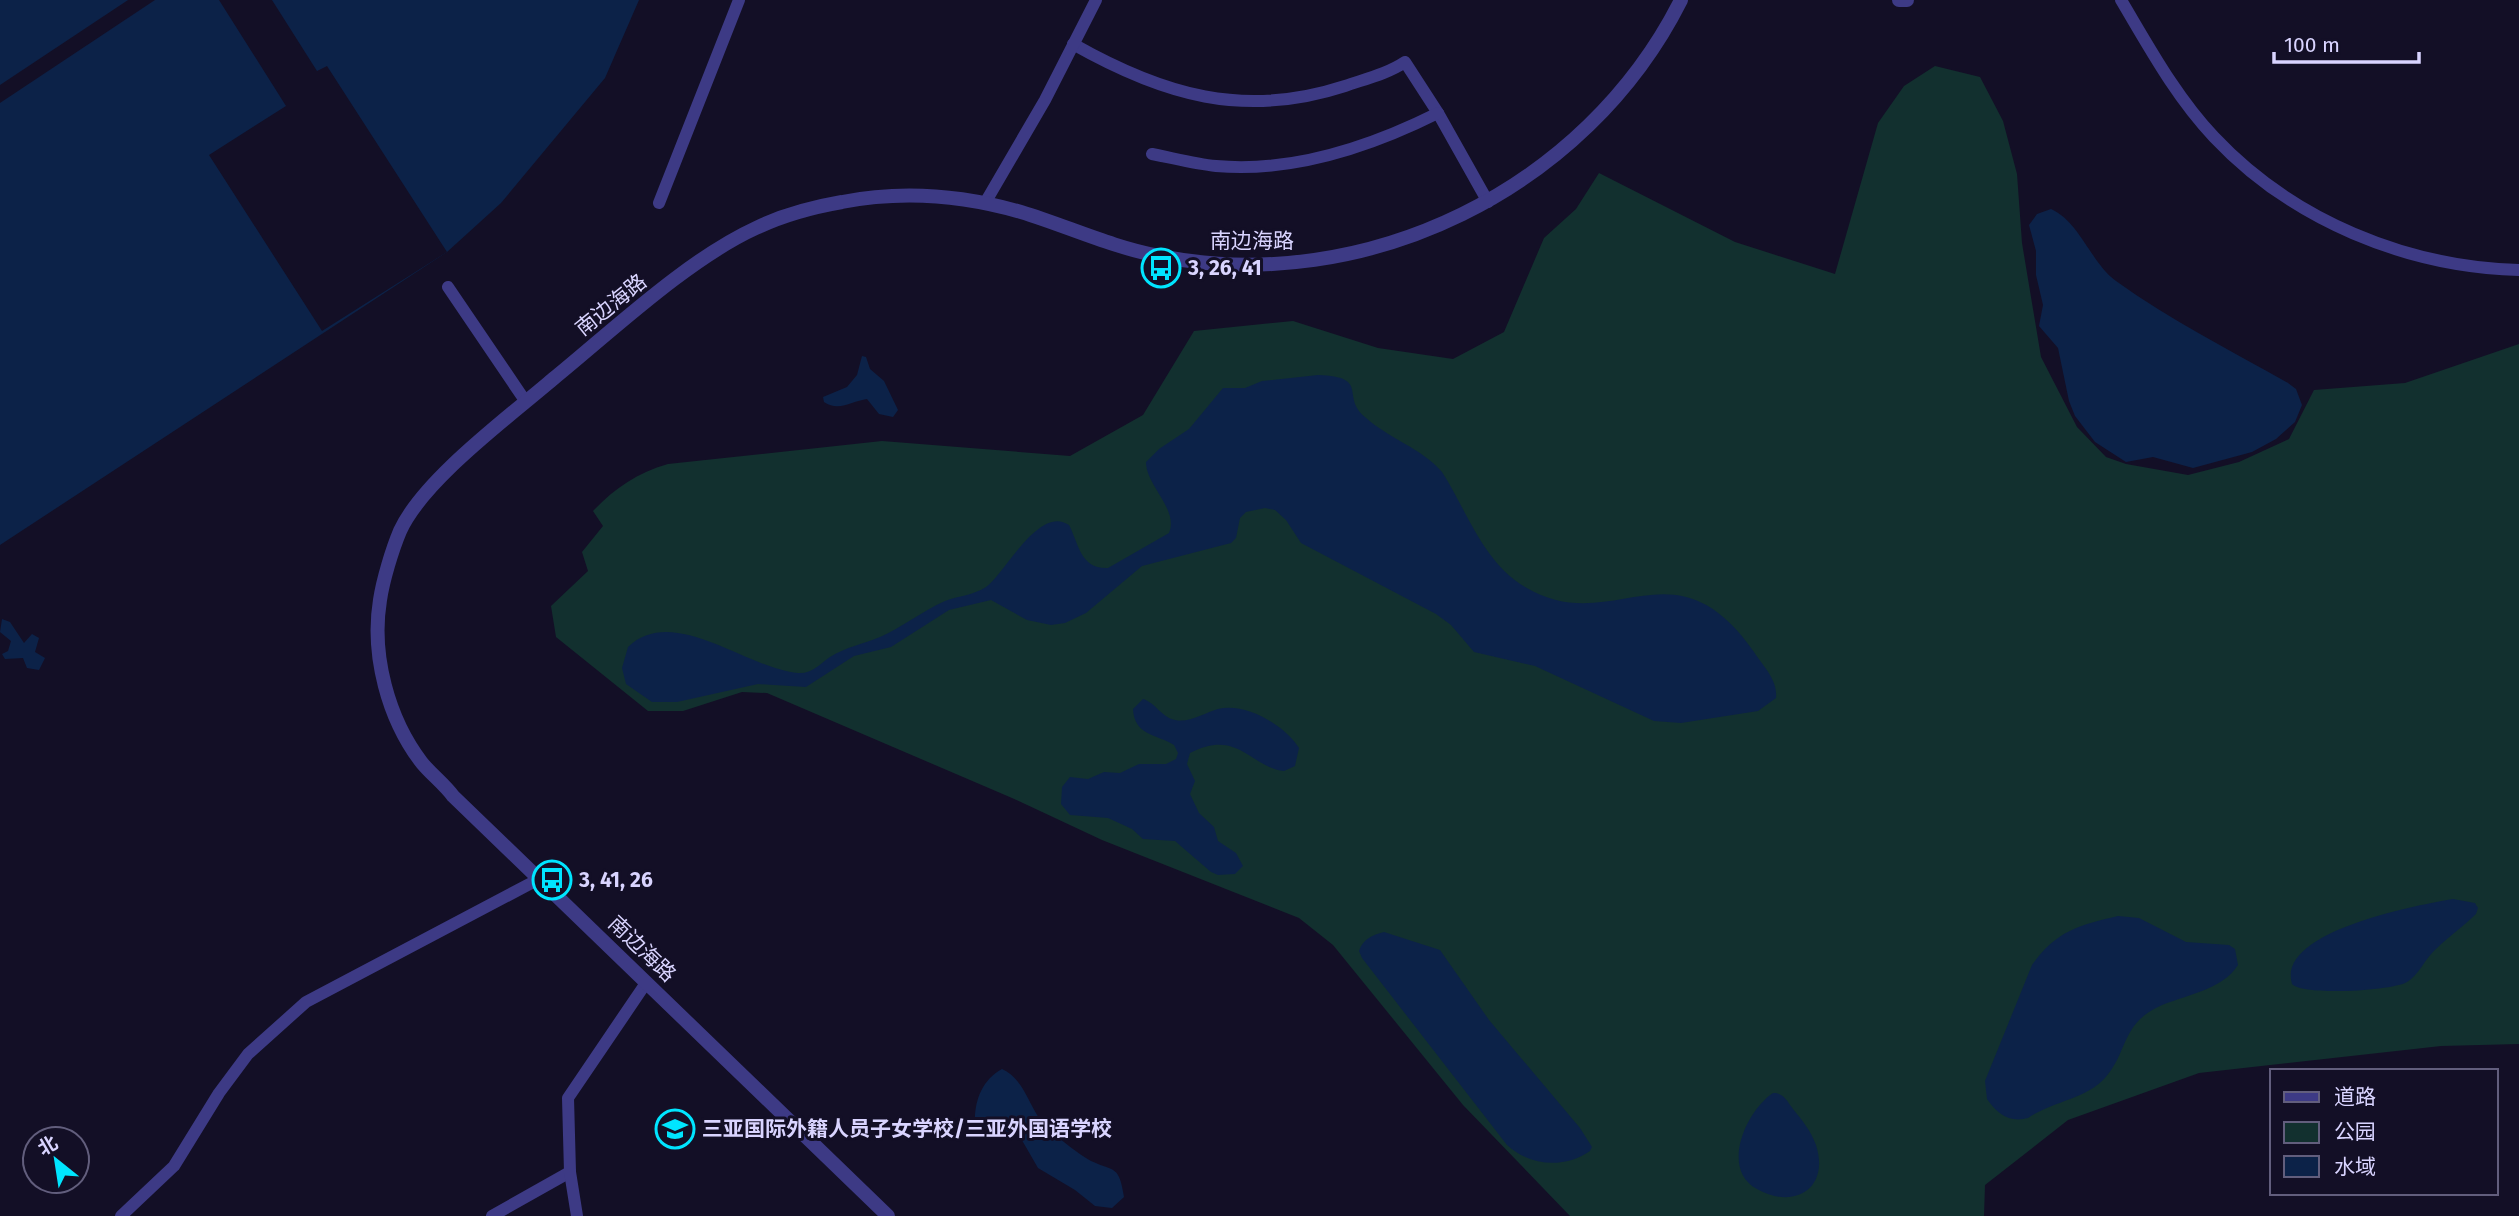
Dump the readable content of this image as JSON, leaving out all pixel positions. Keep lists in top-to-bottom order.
{
  "streets": {
    "street": ["南边海路"]
  },
  "places": {
    "bus stop": ["3, 26, 41", "3, 41, 26"],
    "school or university": ["三亚国际外籍人员子女学校/三亚外国语学校"]
  },
  "legend": ["道路", "公园", "水域"],
  "scale_bar": "100 m",
  "north": "top left"
}
